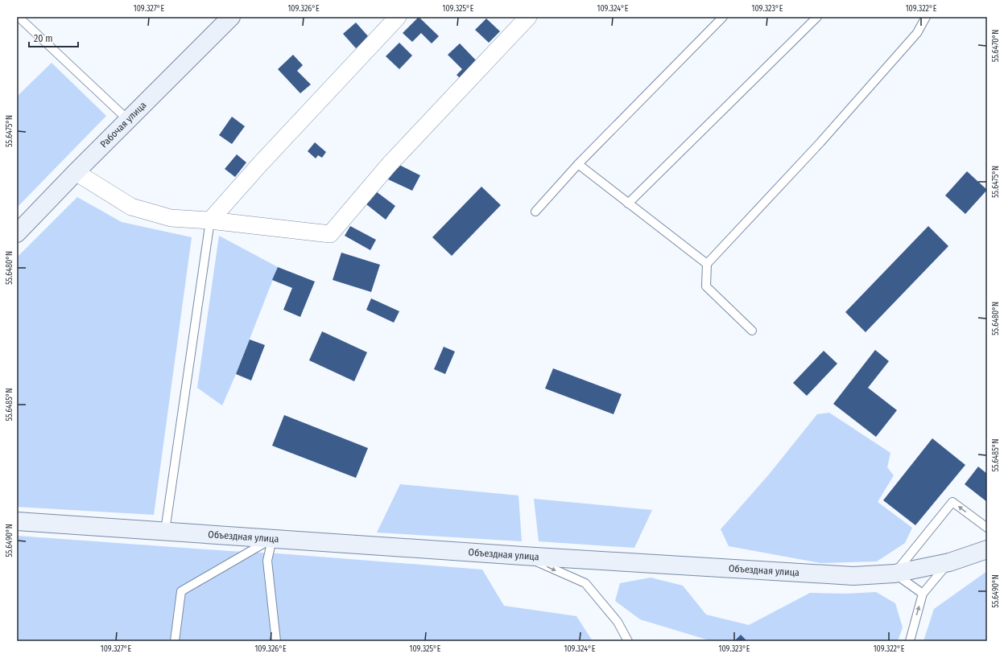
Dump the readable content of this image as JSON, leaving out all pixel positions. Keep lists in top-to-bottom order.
{
  "streets": {
    "main road": ["Рабочая улица", "Объездная улица"]
  },
  "scale_bar": "20 m",
  "coordinates": [
    "109.327°E",
    "109.326°E",
    "109.325°E",
    "109.324°E",
    "109.323°E",
    "109.322°E",
    "55.6470°N",
    "55.6475°N",
    "55.6480°N",
    "55.6485°N",
    "55.6490°N"
  ]
}
